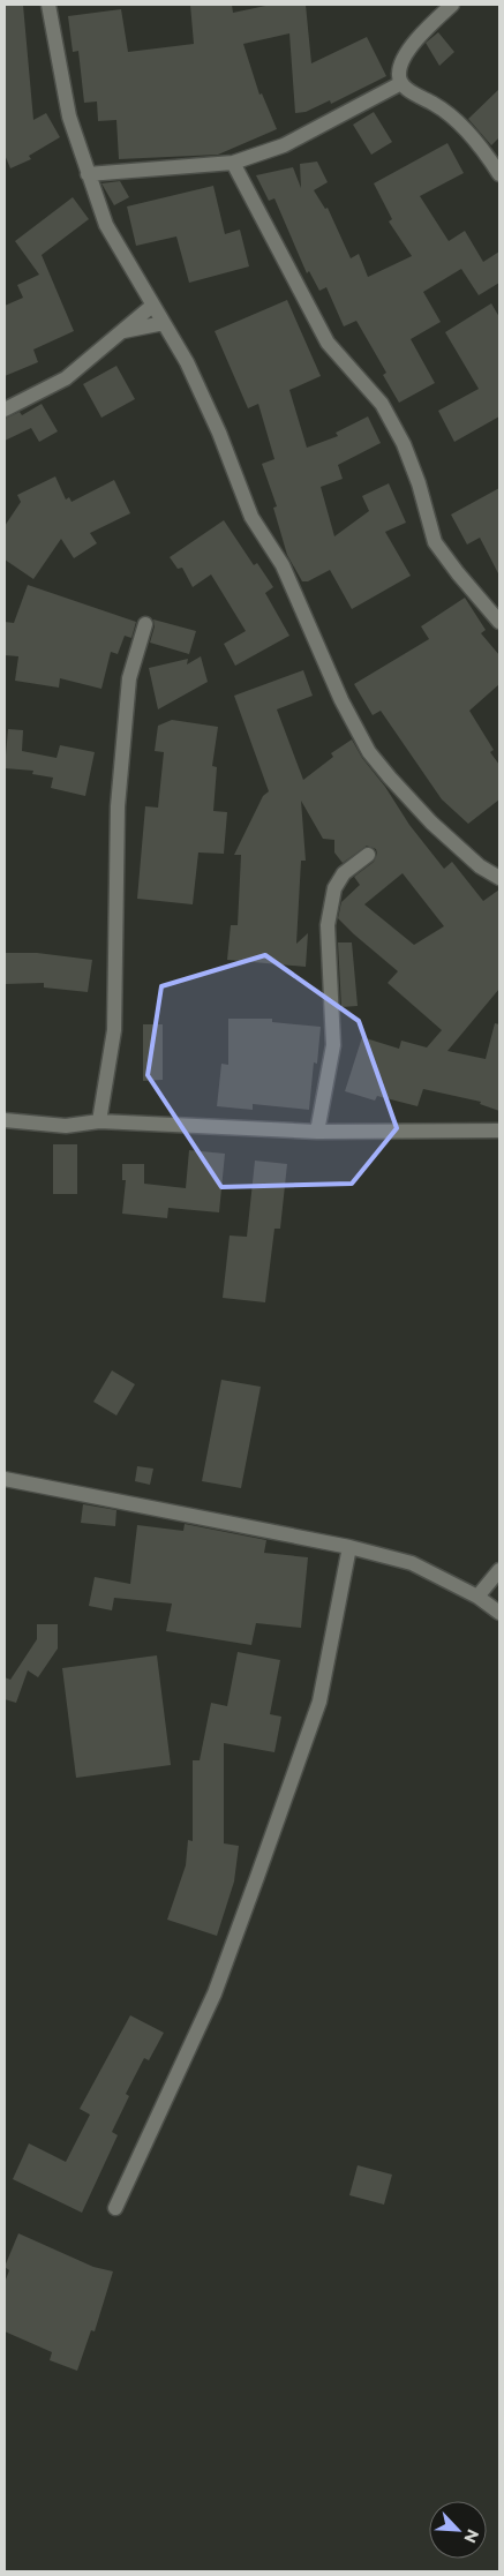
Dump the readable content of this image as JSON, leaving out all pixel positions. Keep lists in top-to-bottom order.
{
  "north": "bottom right"
}
